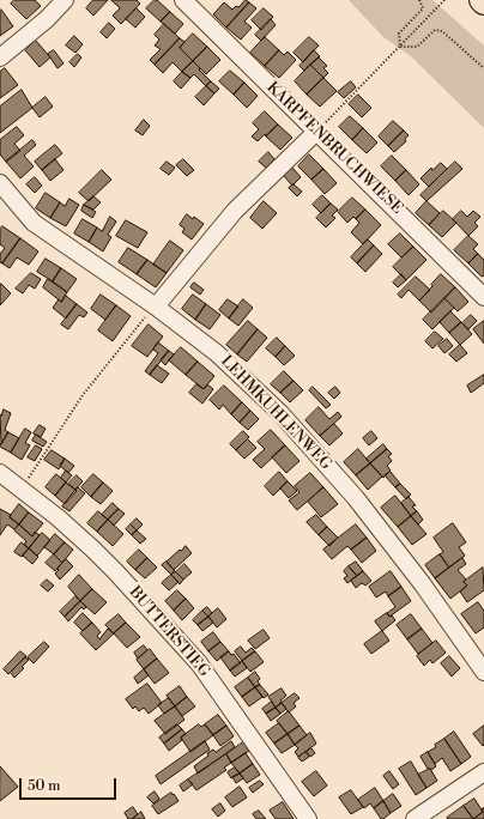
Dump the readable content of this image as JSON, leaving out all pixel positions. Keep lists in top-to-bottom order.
{
  "streets": {
    "street": ["KARPFENBRUCHWIESE", "LEHMKUHLENWEG", "BUTTERSTIEG"]
  },
  "scale_bar": "50 m"
}
